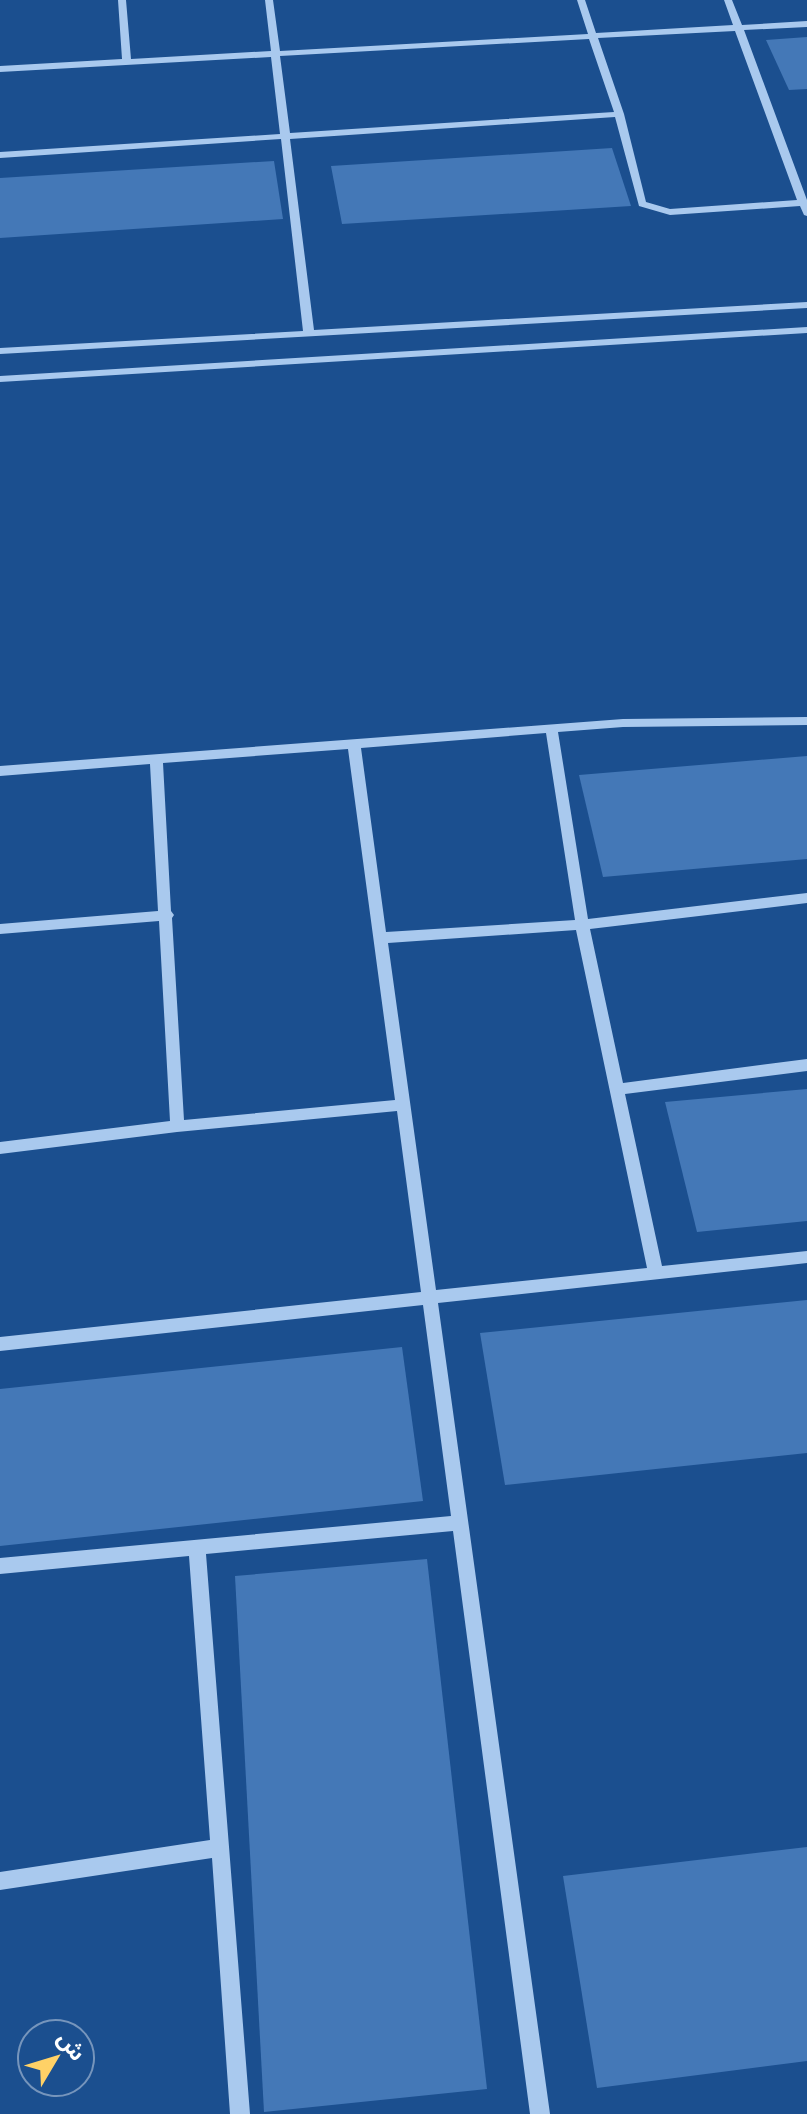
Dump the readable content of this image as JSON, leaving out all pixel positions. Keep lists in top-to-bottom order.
{
  "north": "top right"
}
